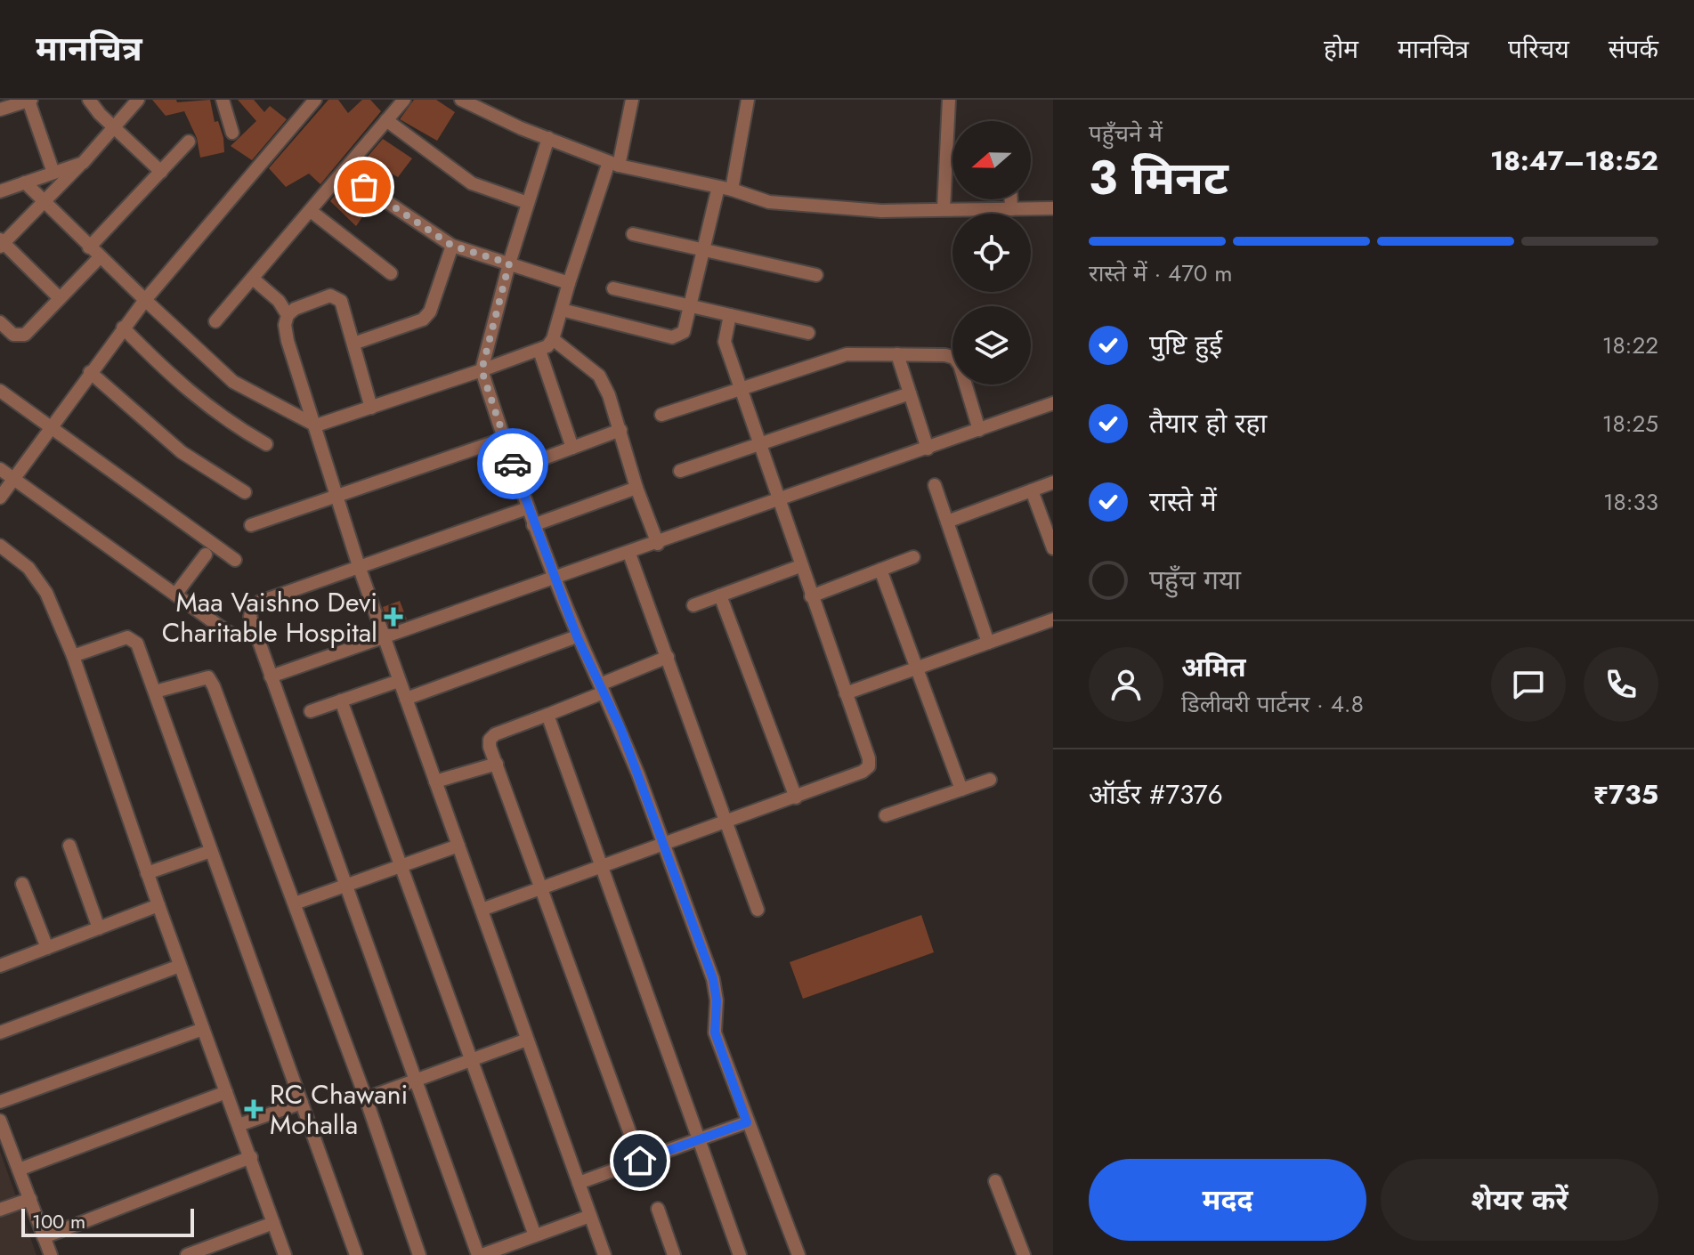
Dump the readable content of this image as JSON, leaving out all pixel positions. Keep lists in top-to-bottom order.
{
  "places": {
    "health": ["Maa Vaishno Devi Charitable Hospital", "RC Chawani Mohalla"]
  },
  "scale_bar": "100 m",
  "north": "left",
  "page": {
    "header": "मानचित्र",
    "nav": [
      "होम",
      "मानचित्र",
      "परिचय",
      "संपर्क"
    ],
    "heading": ["3 मिनट", "पहुँचने में", "18:47–18:52"],
    "panel": [
      "अमित",
      "डिलीवरी पार्टनर · 4.8",
      "ऑर्डर #7376",
      "₹735"
    ],
    "bar": "रास्ते में · 470 m",
    "list": [
      ["पुष्टि हुई", "18:22"],
      ["तैयार हो रहा", "18:25"],
      ["रास्ते में", "18:33"],
      "पहुँच गया"
    ],
    "buttons": ["मदद", "शेयर करें"],
    "scale": "100 m"
  }
}
